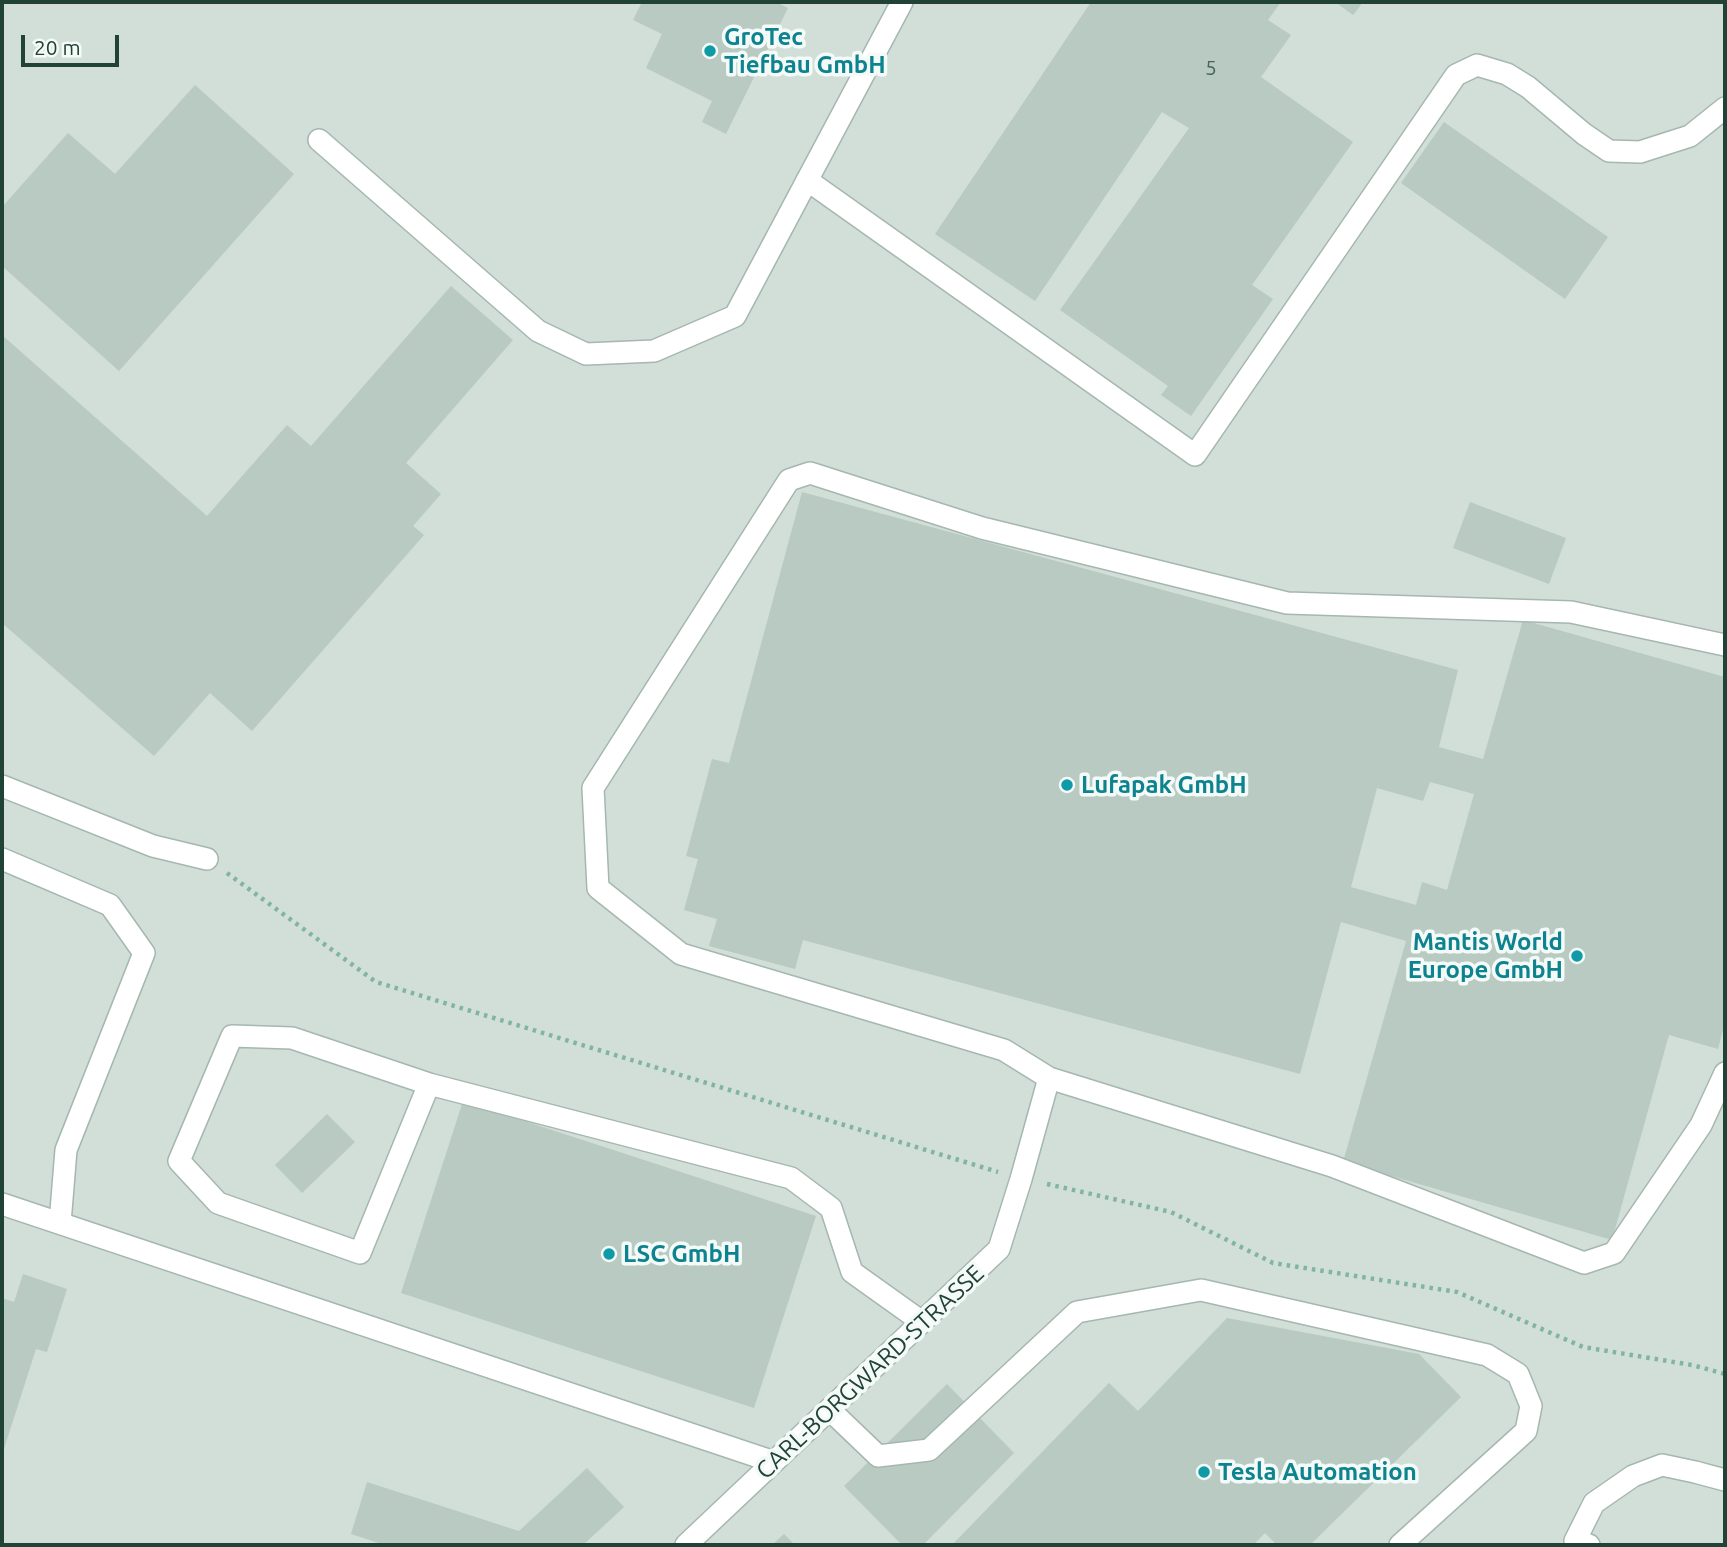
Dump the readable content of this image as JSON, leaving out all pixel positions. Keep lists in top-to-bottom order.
{
  "streets": {
    "street": ["CARL-BORGWARD-STRASSE"]
  },
  "places": [
    "GroTec Tiefbau GmbH",
    "Lufapak GmbH",
    "Mantis World Europe GmbH",
    "LSC GmbH",
    "Tesla Automation"
  ],
  "house_numbers": ["5"],
  "scale_bar": "20 m"
}
